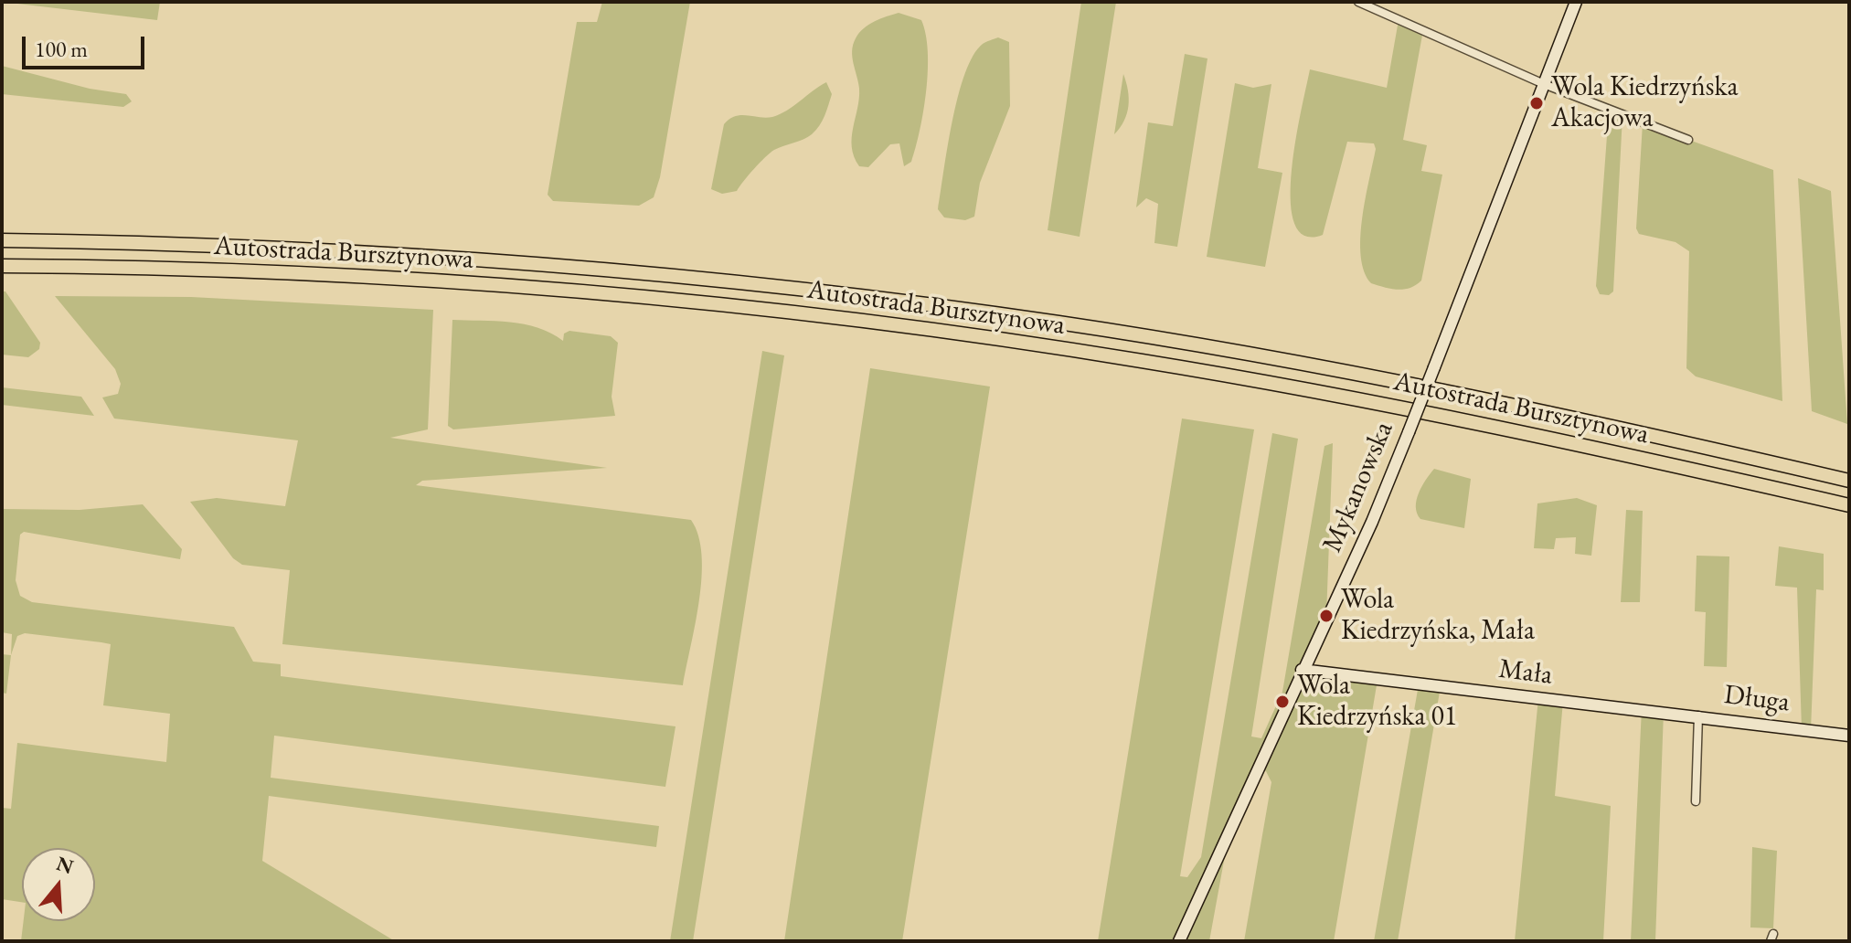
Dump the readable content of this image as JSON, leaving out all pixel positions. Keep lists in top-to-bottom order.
{
  "streets": {
    "highway": ["Autostrada Bursztynowa"],
    "main road": ["Mykanowska", "Mała", "Długa"]
  },
  "crossings": [
    ["Mykanowska", "Mała"],
    ["Mała", "Długa"]
  ],
  "places": ["Wola Kiedrzyńska Akacjowa", "Wola Kiedrzyńska, Mała", "Wola Kiedrzyńska 01"],
  "scale_bar": "100 m",
  "north": "top"
}
